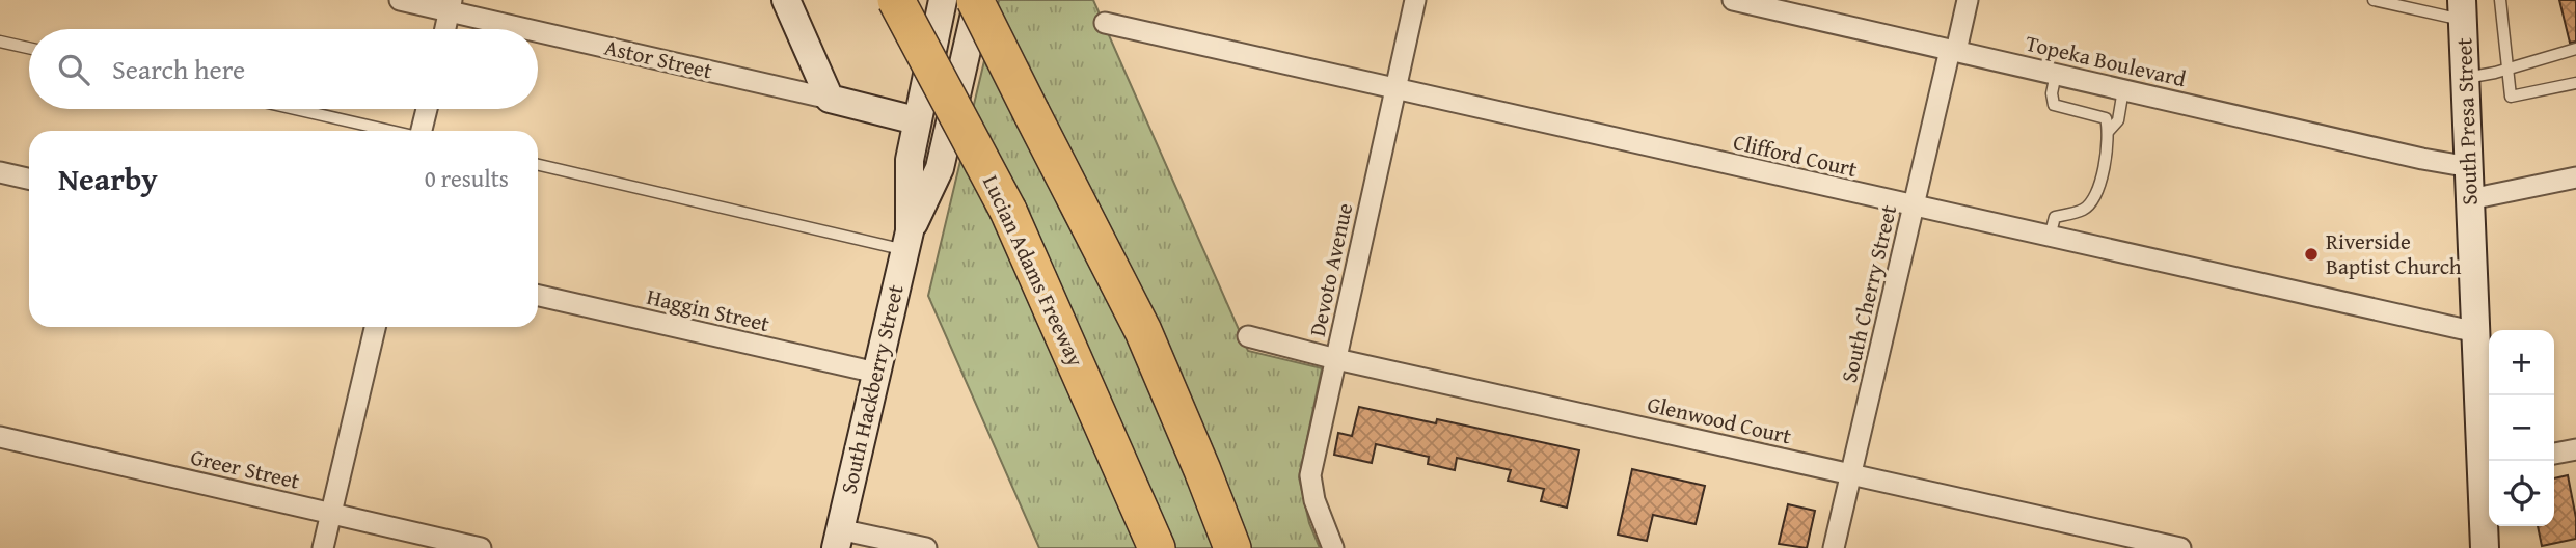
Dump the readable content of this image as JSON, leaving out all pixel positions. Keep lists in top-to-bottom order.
{
  "streets": {
    "highway": ["Lucian Adams Freeway"],
    "main road": ["Astor Street", "South Presa Street", "South Hackberry Street"],
    "street": [
      "Topeka Boulevard",
      "Clifford Court",
      "Devoto Avenue",
      "South Cherry Street",
      "Haggin Street",
      "Glenwood Court",
      "Greer Street"
    ]
  },
  "crossings": [
    ["Astor Street", "South Hackberry Street"],
    ["Topeka Boulevard", "South Presa Street"],
    ["Topeka Boulevard", "South Cherry Street"],
    ["South Presa Street", "Clifford Court"],
    ["Clifford Court", "Devoto Avenue"],
    ["Clifford Court", "South Cherry Street"],
    ["Devoto Avenue", "Glenwood Court"],
    ["South Cherry Street", "Glenwood Court"],
    ["Haggin Street", "South Hackberry Street"]
  ],
  "places": ["Riverside Baptist Church"],
  "page": {
    "search": "Search here",
    "heading": ["Nearby", "0 results"],
    "map_buttons": ["+", "−"]
  }
}
